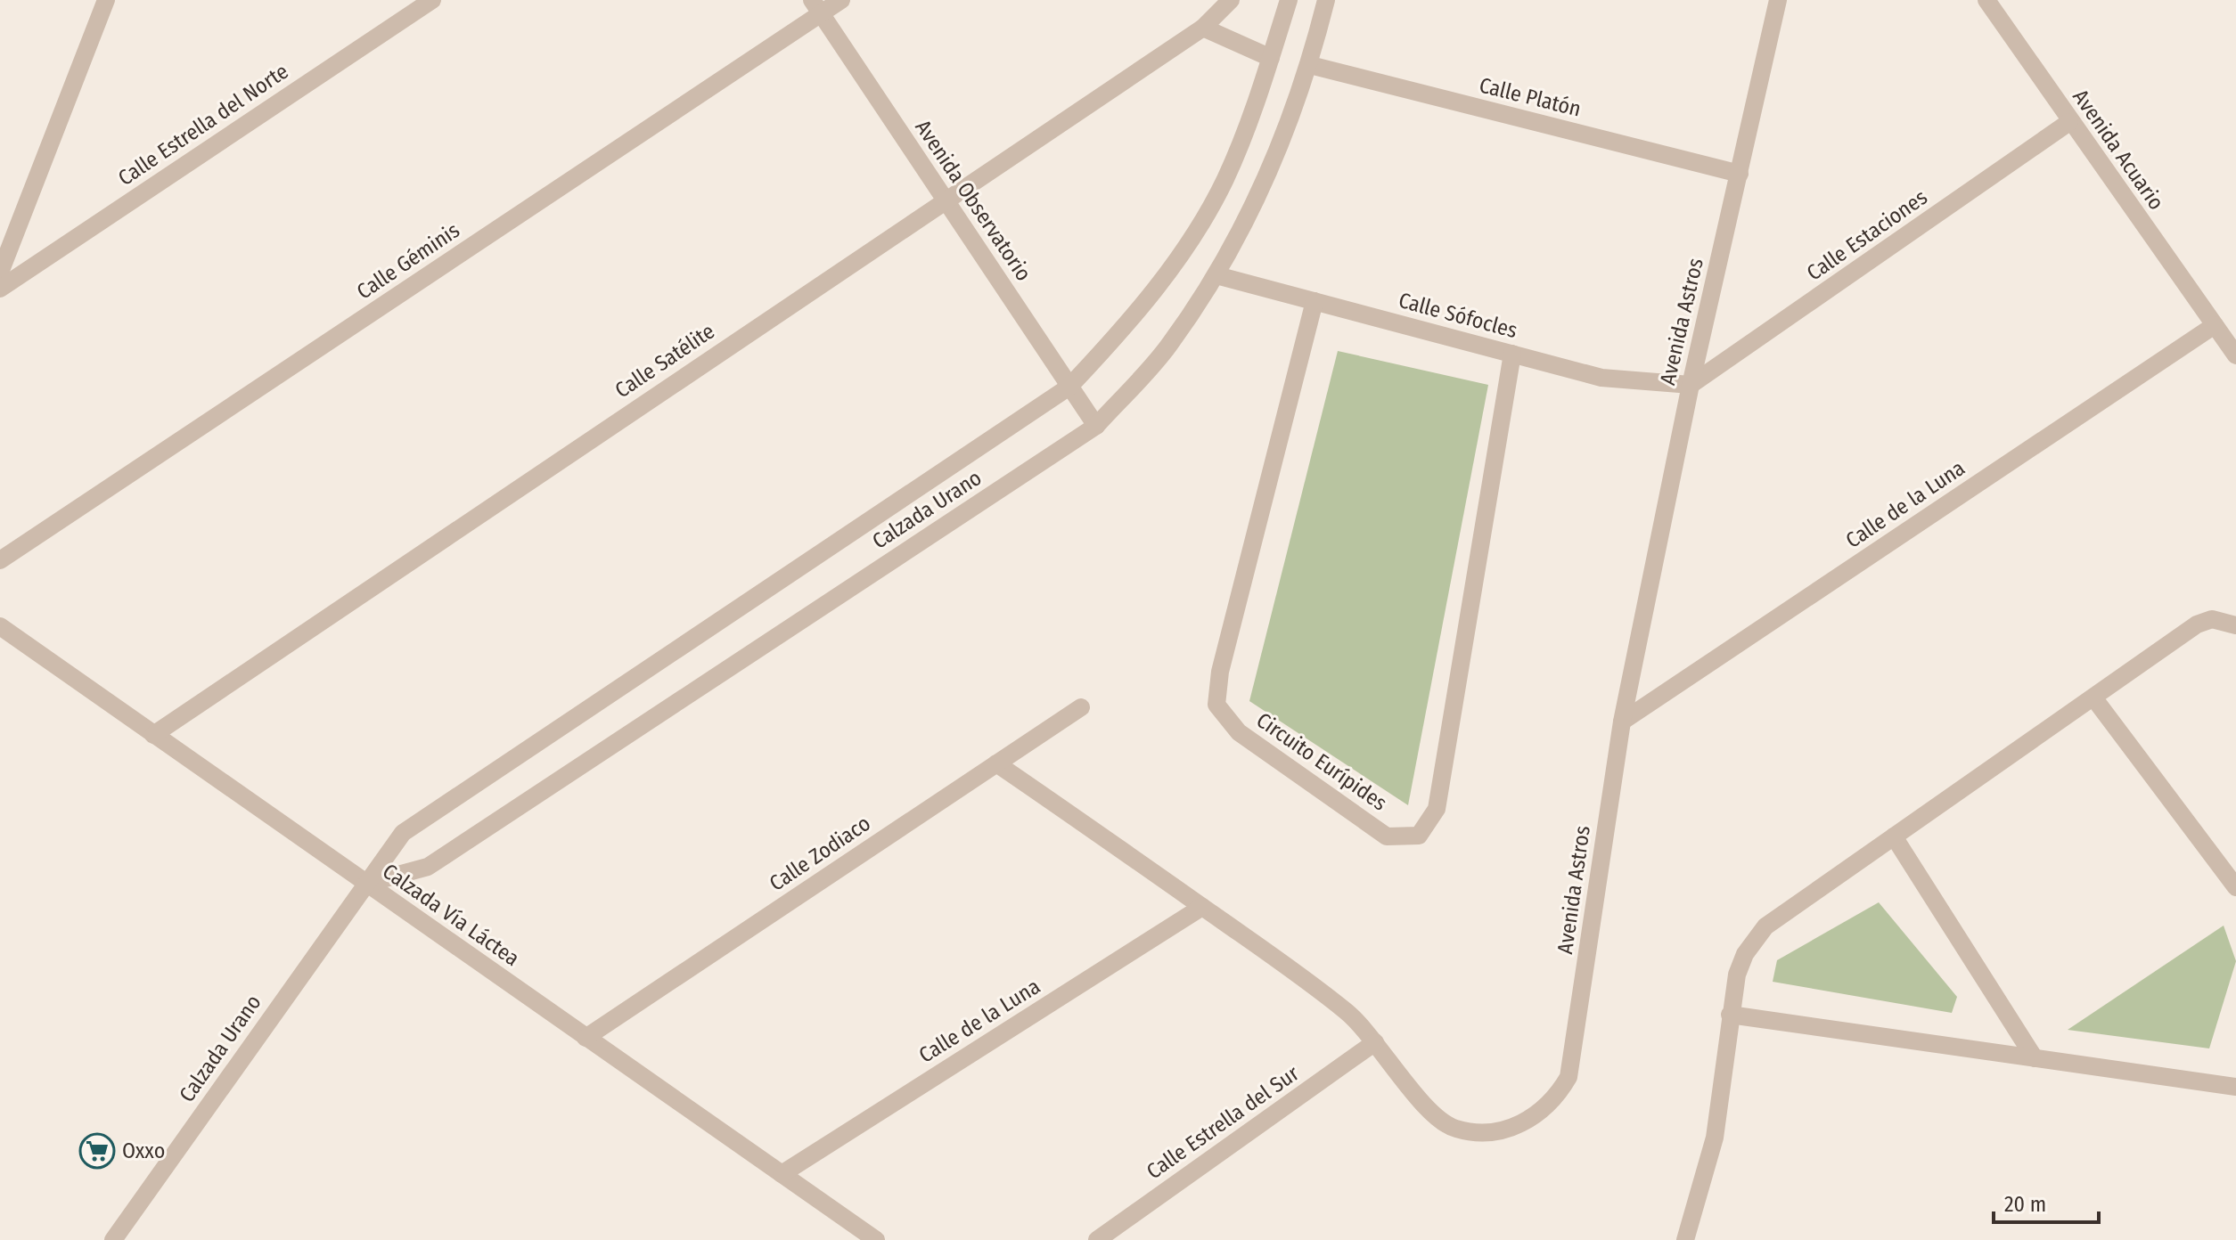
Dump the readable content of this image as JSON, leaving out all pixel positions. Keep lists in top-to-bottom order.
{
  "streets": {
    "street": [
      "Calle Platón",
      "Calle Estrella del Norte",
      "Avenida Acuario",
      "Avenida Observatorio",
      "Calle Estaciones",
      "Calle Géminis",
      "Calle Sófocles",
      "Avenida Astros",
      "Calle Satélite",
      "Calle de la Luna",
      "Calzada Urano",
      "Circuito Eurípides",
      "Calle Zodiaco",
      "Calzada Vía Láctea",
      "Calle Estrella del Sur"
    ]
  },
  "crossings": [
    ["Calle Platón", "Avenida Astros"],
    ["Calle Platón", "Calzada Urano"],
    ["Avenida Acuario", "Calle Estaciones"],
    ["Avenida Acuario", "Calle de la Luna"],
    ["Avenida Observatorio", "Calle Géminis"],
    ["Avenida Observatorio", "Calle Satélite"],
    ["Avenida Observatorio", "Calzada Urano"],
    ["Calle Estaciones", "Calle Sófocles"],
    ["Calle Estaciones", "Avenida Astros"],
    ["Calle Sófocles", "Avenida Astros"],
    ["Calle Sófocles", "Calzada Urano"],
    ["Calle Sófocles", "Circuito Eurípides"],
    ["Avenida Astros", "Calle de la Luna"],
    ["Avenida Astros", "Calle Zodiaco"],
    ["Avenida Astros", "Calle Estrella del Sur"],
    ["Calle Satélite", "Calzada Vía Láctea"],
    ["Calle de la Luna", "Calzada Vía Láctea"],
    ["Calzada Urano", "Calzada Vía Láctea"],
    ["Calle Zodiaco", "Calzada Vía Láctea"]
  ],
  "places": {
    "supermarket": ["Oxxo"]
  },
  "scale_bar": "20 m"
}
